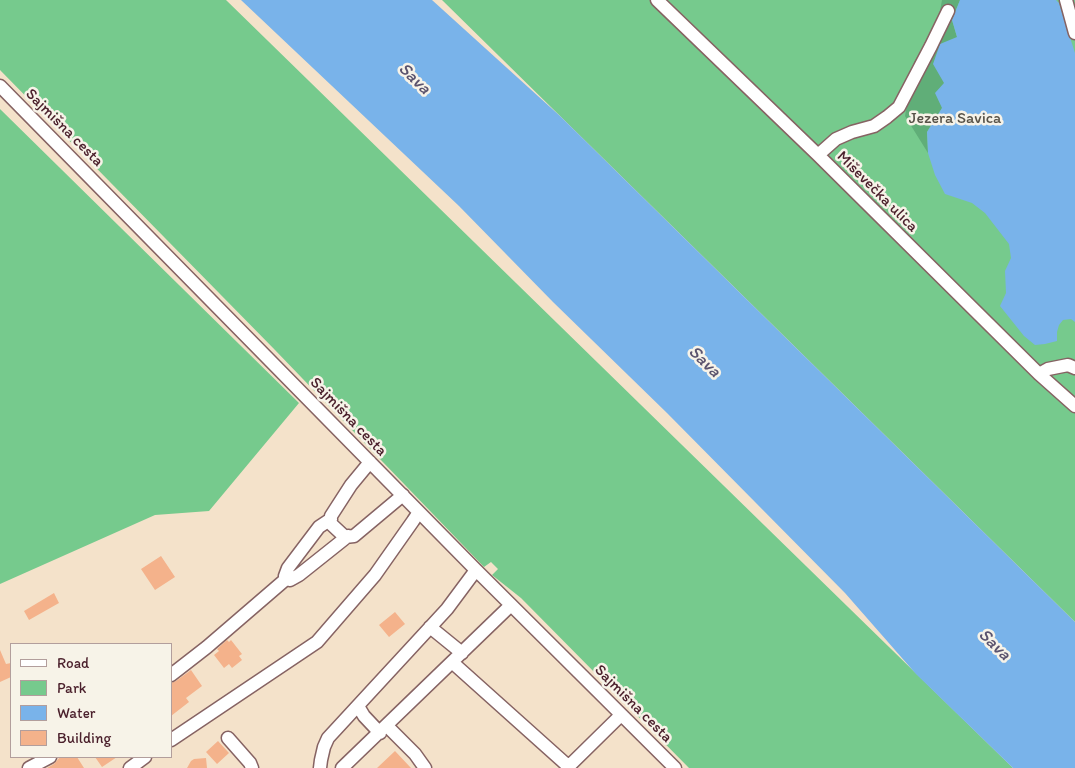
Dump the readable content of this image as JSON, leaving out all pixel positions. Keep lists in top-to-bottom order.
{
  "streets": {
    "street": ["Sajmišna cesta", "Miševečka ulica"]
  },
  "water": ["Sava"],
  "parks": ["Jezera Savica"],
  "legend": [
    "Road",
    "Park",
    "Water",
    "Building"
  ]
}
